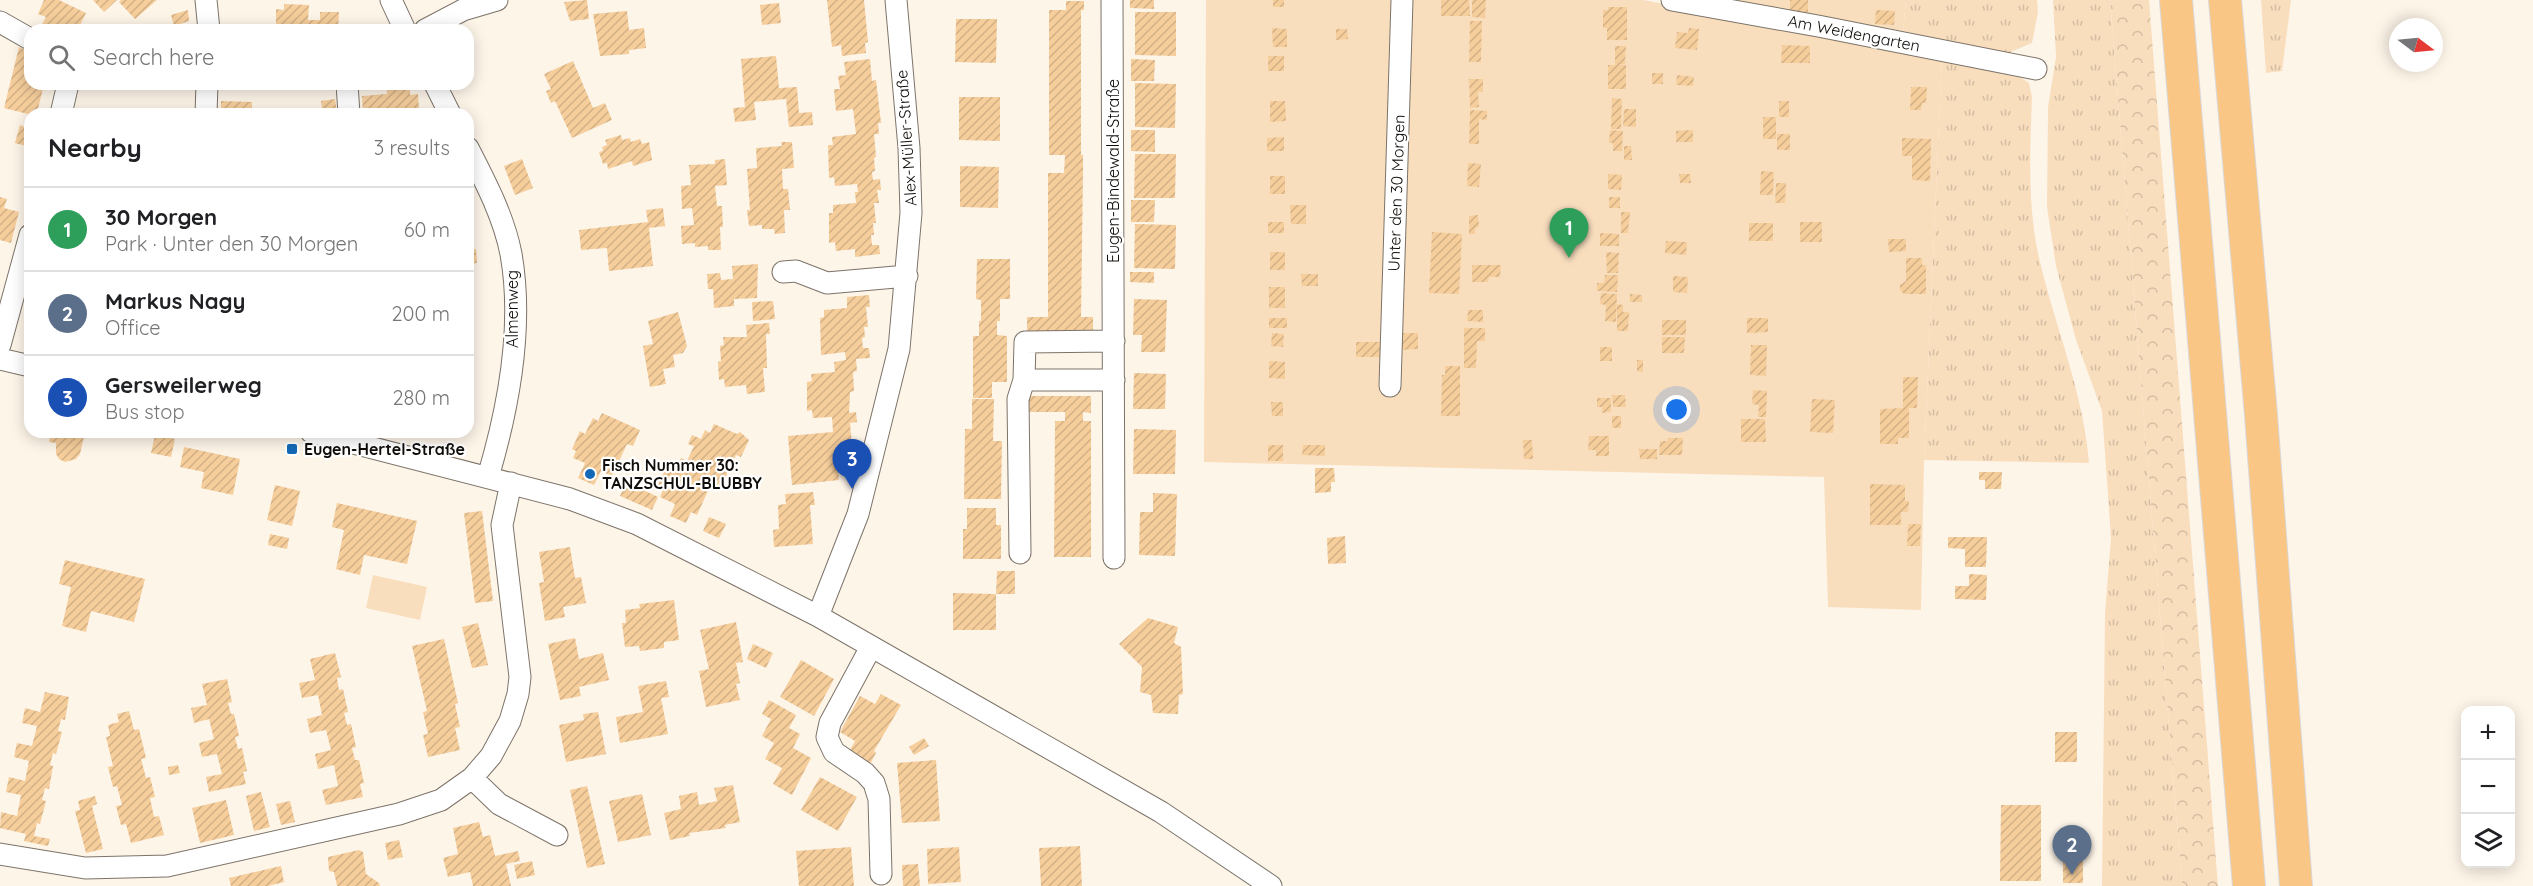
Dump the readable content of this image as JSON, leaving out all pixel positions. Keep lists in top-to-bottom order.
{
  "streets": {
    "street": [
      "Am Weidengarten",
      "Alex-Müller-Straße",
      "Eugen-Bindewald-Straße",
      "Unter den 30 Morgen",
      "Almenweg"
    ]
  },
  "places": {
    "transit": ["Eugen-Hertel-Straße"],
    "other": ["Fisch Nummer 30: TANZSCHUL-BLUBBY"]
  },
  "north": "right",
  "page": {
    "search": "Search here",
    "heading": ["Nearby", "3 results"],
    "list": [
      {
        "mark": "1",
        "name": "30 Morgen",
        "note": "Park · Unter den 30 Morgen",
        "value": "60 m"
      },
      {
        "mark": "2",
        "name": "Markus Nagy",
        "note": "Office",
        "value": "200 m"
      },
      {
        "mark": "3",
        "name": "Gersweilerweg",
        "note": "Bus stop",
        "value": "280 m"
      }
    ],
    "pins": ["1", "3", "2"],
    "map_buttons": ["+", "−"]
  }
}
